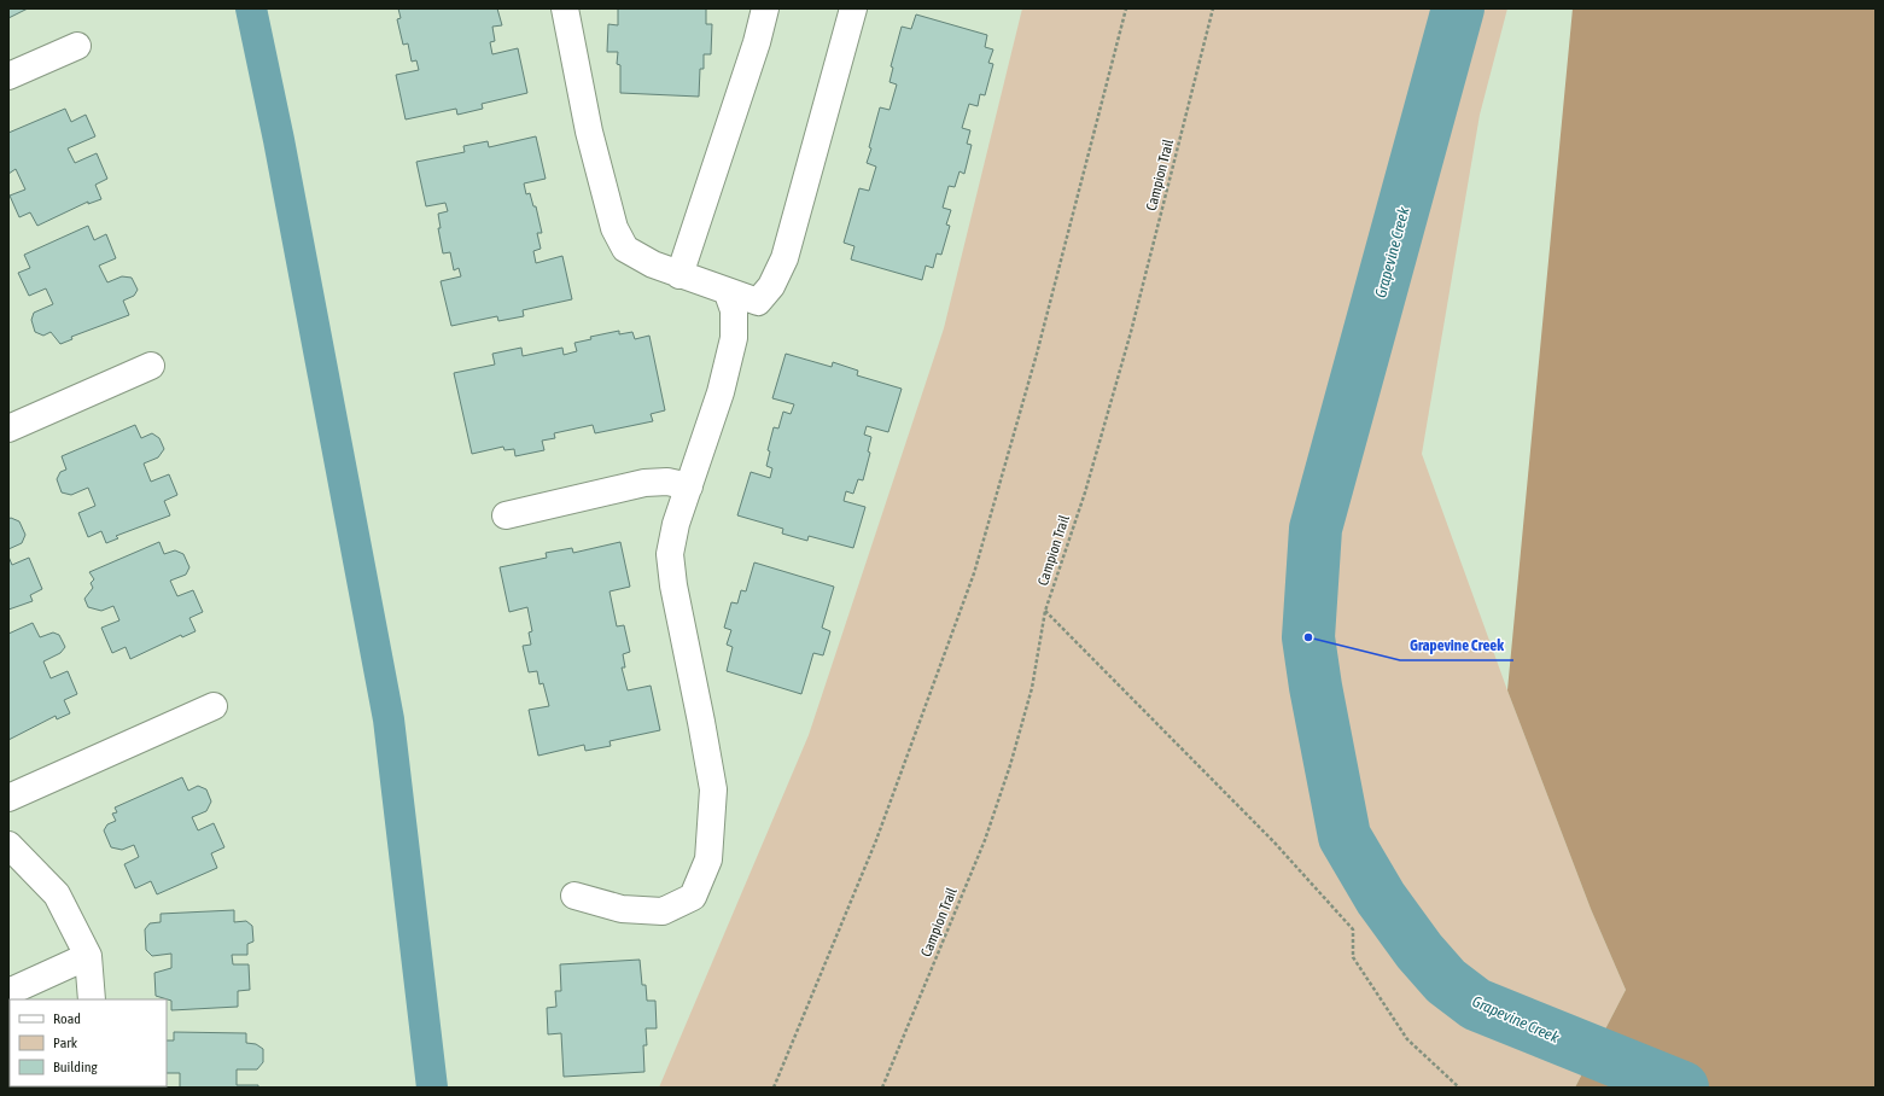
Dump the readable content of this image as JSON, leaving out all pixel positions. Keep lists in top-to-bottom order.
{
  "streets": {
    "path": ["Campion Trail"]
  },
  "water": ["Grapevine Creek"],
  "places": ["Grapevine Creek"],
  "legend": ["Road", "Park", "Building"]
}
